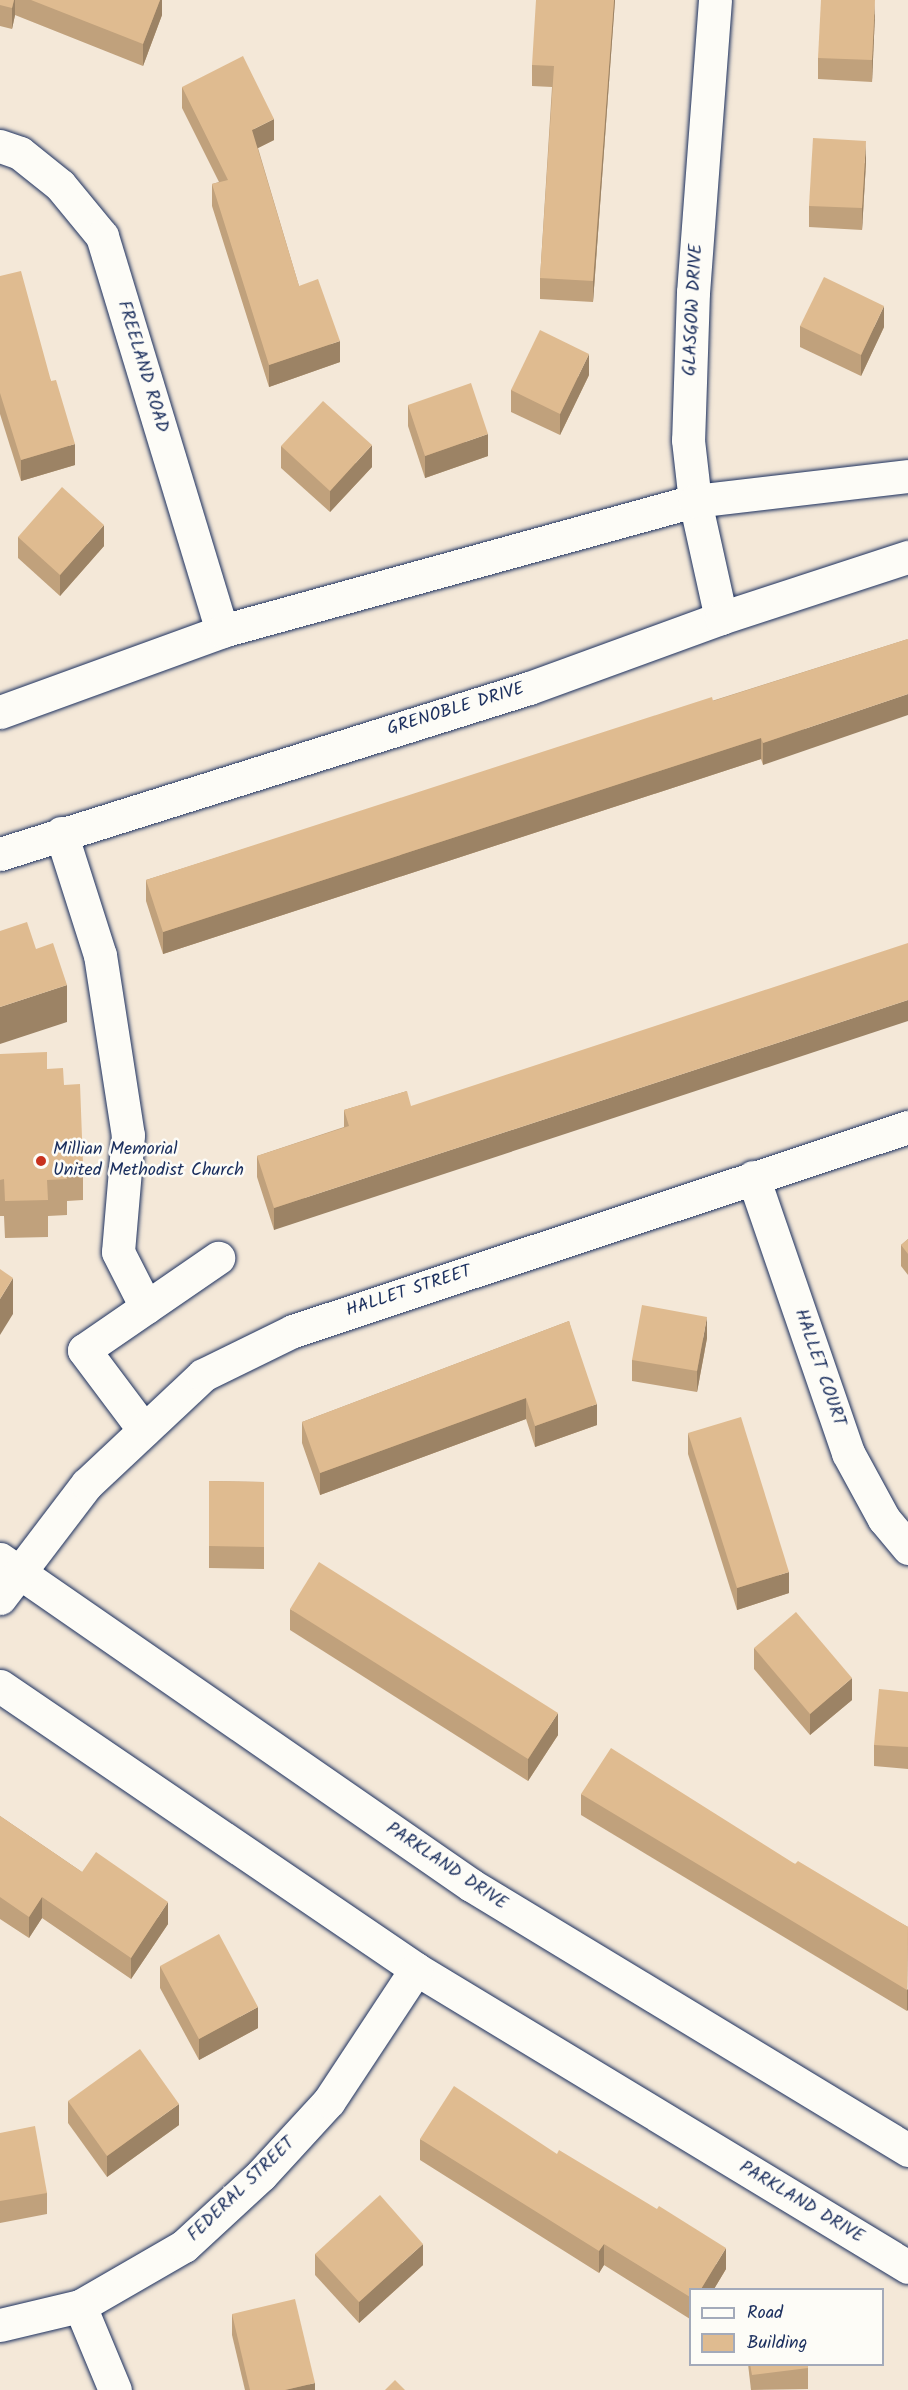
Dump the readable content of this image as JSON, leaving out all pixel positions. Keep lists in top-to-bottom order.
{
  "streets": {
    "street": [
      "GLASGOW DRIVE",
      "FREELAND ROAD",
      "GRENOBLE DRIVE",
      "HALLET STREET",
      "HALLET COURT",
      "PARKLAND DRIVE",
      "FEDERAL STREET"
    ]
  },
  "crossings": [
    ["GLASGOW DRIVE", "GRENOBLE DRIVE"],
    ["HALLET STREET", "HALLET COURT"],
    ["HALLET STREET", "PARKLAND DRIVE"],
    ["PARKLAND DRIVE", "FEDERAL STREET"]
  ],
  "places": ["Millian Memorial United Methodist Church"],
  "legend": ["Road", "Building"]
}
